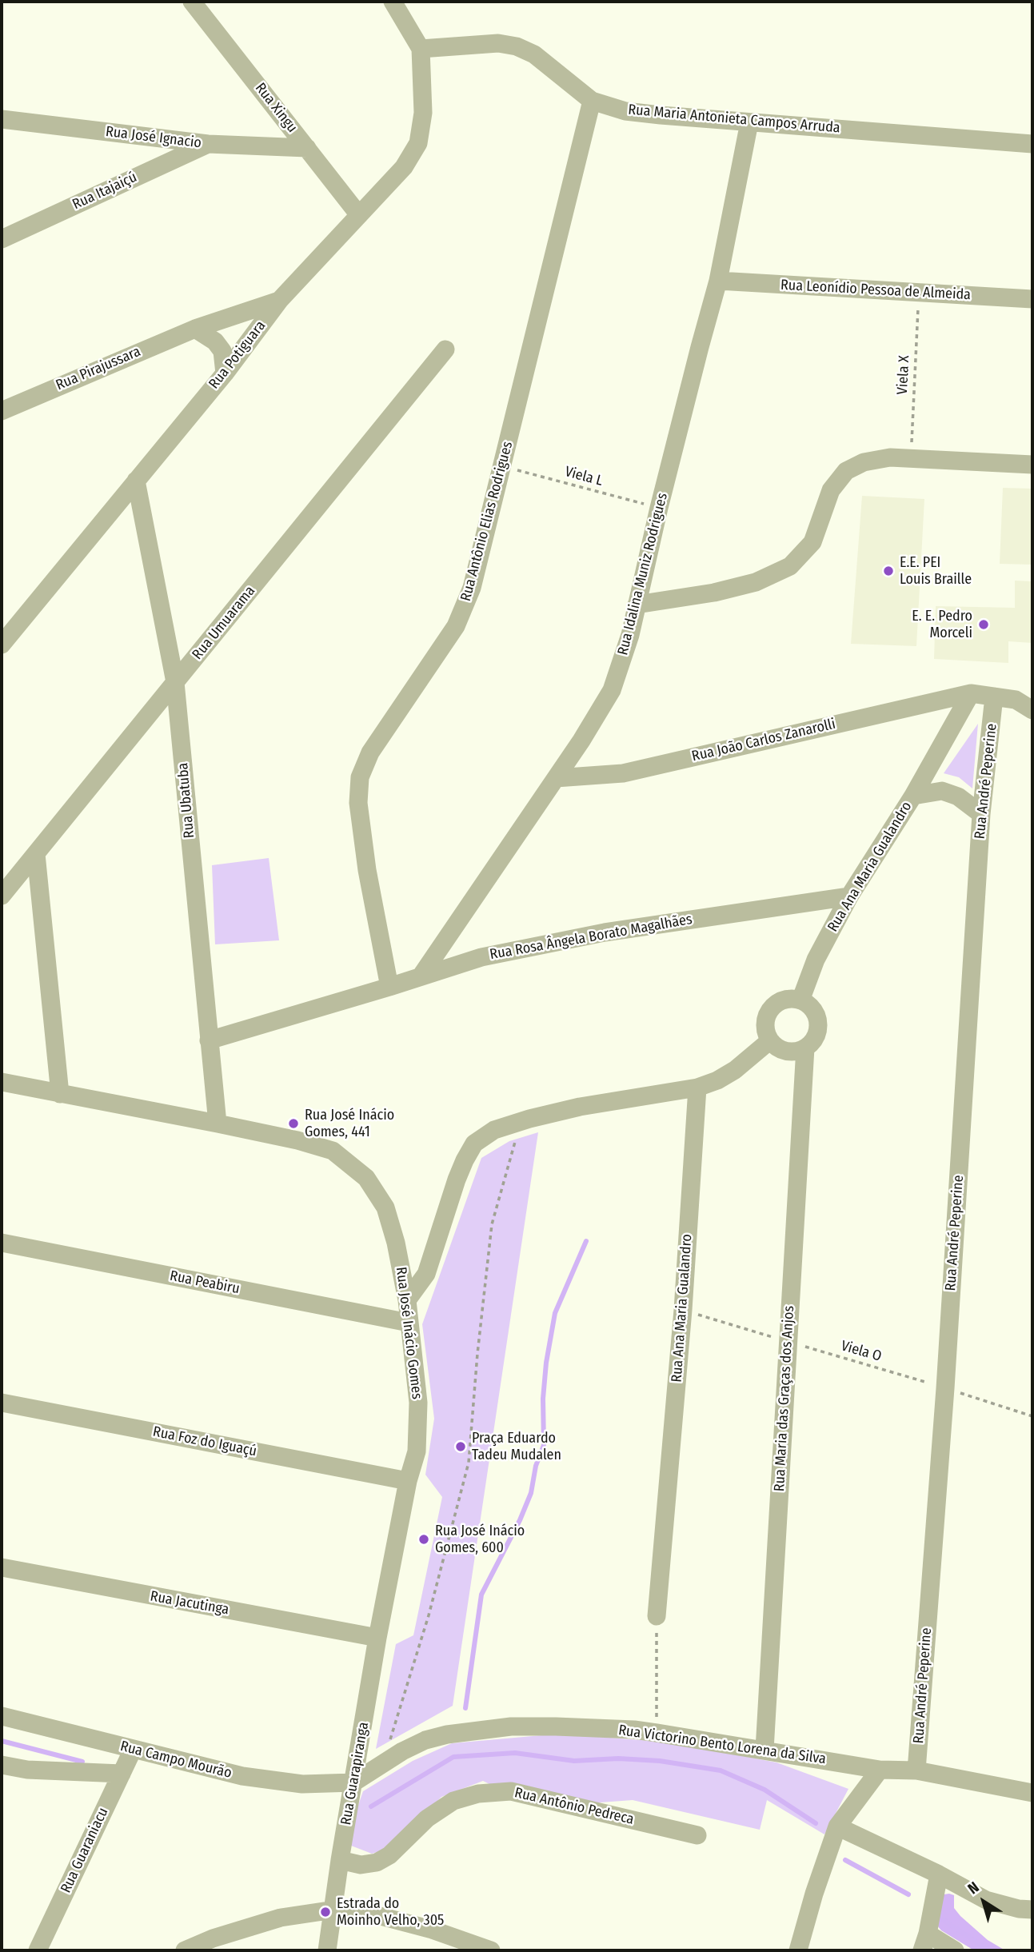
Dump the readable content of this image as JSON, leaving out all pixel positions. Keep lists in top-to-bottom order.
{
  "streets": {
    "street": [
      "Rua Xingu",
      "Rua Maria Antonieta Campos Arruda",
      "Rua José Ignacio",
      "Rua Itajaiçú",
      "Rua Leonídio Pessoa de Almeida",
      "Rua Potiguara",
      "Rua Pirajussara",
      "Rua Antônio Elias Rodrigues",
      "Rua Idalina Muniz Rodrigues",
      "Rua Umuarama",
      "Rua João Carlos Zanarolli",
      "Rua André Peperine",
      "Rua Ubatuba",
      "Rua Ana Maria Gualandro",
      "Rua Rosa Ângela Borato Magalhães",
      "Rua Peabiru",
      "Rua José Inácio Gomes",
      "Rua Maria das Graças dos Anjos",
      "Rua Foz do Iguaçú",
      "Rua Jacutinga",
      "Rua Victorino Bento Lorena da Silva",
      "Rua Campo Mourão",
      "Rua Guarapiranga",
      "Rua Antônio Pedreca",
      "Rua Guaraniacu"
    ],
    "path": ["Viela X", "Viela L", "Viela O"]
  },
  "crossings": [
    ["Rua Xingu", "Rua José Ignacio"],
    ["Rua Xingu", "Rua Potiguara"],
    ["Rua Maria Antonieta Campos Arruda", "Rua Potiguara"],
    ["Rua Maria Antonieta Campos Arruda", "Rua Antônio Elias Rodrigues"],
    ["Rua Maria Antonieta Campos Arruda", "Rua Idalina Muniz Rodrigues"],
    ["Rua José Ignacio", "Rua Itajaiçú"],
    ["Rua Leonídio Pessoa de Almeida", "Viela X"],
    ["Rua Leonídio Pessoa de Almeida", "Rua Idalina Muniz Rodrigues"],
    ["Rua Potiguara", "Rua Pirajussara"],
    ["Rua Potiguara", "Rua Ubatuba"],
    ["Viela L", "Rua Antônio Elias Rodrigues"],
    ["Viela L", "Rua Idalina Muniz Rodrigues"],
    ["Rua Antônio Elias Rodrigues", "Rua Rosa Ângela Borato Magalhães"],
    ["Rua Idalina Muniz Rodrigues", "Rua João Carlos Zanarolli"],
    ["Rua Idalina Muniz Rodrigues", "Rua Rosa Ângela Borato Magalhães"],
    ["Rua Umuarama", "Rua Ubatuba"],
    ["Rua João Carlos Zanarolli", "Rua Ana Maria Gualandro"],
    ["Rua André Peperine", "Rua Ana Maria Gualandro"],
    ["Rua André Peperine", "Viela O"],
    ["Rua André Peperine", "Rua Victorino Bento Lorena da Silva"],
    ["Rua Ubatuba", "Rua Rosa Ângela Borato Magalhães"],
    ["Rua Ubatuba", "Rua José Inácio Gomes"],
    ["Rua Ana Maria Gualandro", "Rua Rosa Ângela Borato Magalhães"],
    ["Rua Ana Maria Gualandro", "Viela O"],
    ["Rua Ana Maria Gualandro", "Rua Maria das Graças dos Anjos"],
    ["Rua Peabiru", "Rua José Inácio Gomes"],
    ["Rua José Inácio Gomes", "Rua Foz do Iguaçú"],
    ["Rua José Inácio Gomes", "Rua Jacutinga"],
    ["Rua José Inácio Gomes", "Rua Guarapiranga"],
    ["Viela O", "Rua Maria das Graças dos Anjos"],
    ["Rua Maria das Graças dos Anjos", "Rua Victorino Bento Lorena da Silva"],
    ["Rua Jacutinga", "Rua Guarapiranga"],
    ["Rua Victorino Bento Lorena da Silva", "Rua Campo Mourão"],
    ["Rua Victorino Bento Lorena da Silva", "Rua Guarapiranga"],
    ["Rua Campo Mourão", "Rua Guarapiranga"],
    ["Rua Campo Mourão", "Rua Guaraniacu"],
    ["Rua Guarapiranga", "Rua Antônio Pedreca"]
  ],
  "places": [
    "E.E. PEI Louis Braille",
    "E. E. Pedro Morceli",
    "Rua José Inácio Gomes, 441",
    "Praça Eduardo Tadeu Mudalen",
    "Rua José Inácio Gomes, 600",
    "Estrada do Moinho Velho, 305"
  ],
  "north": "top left"
}
